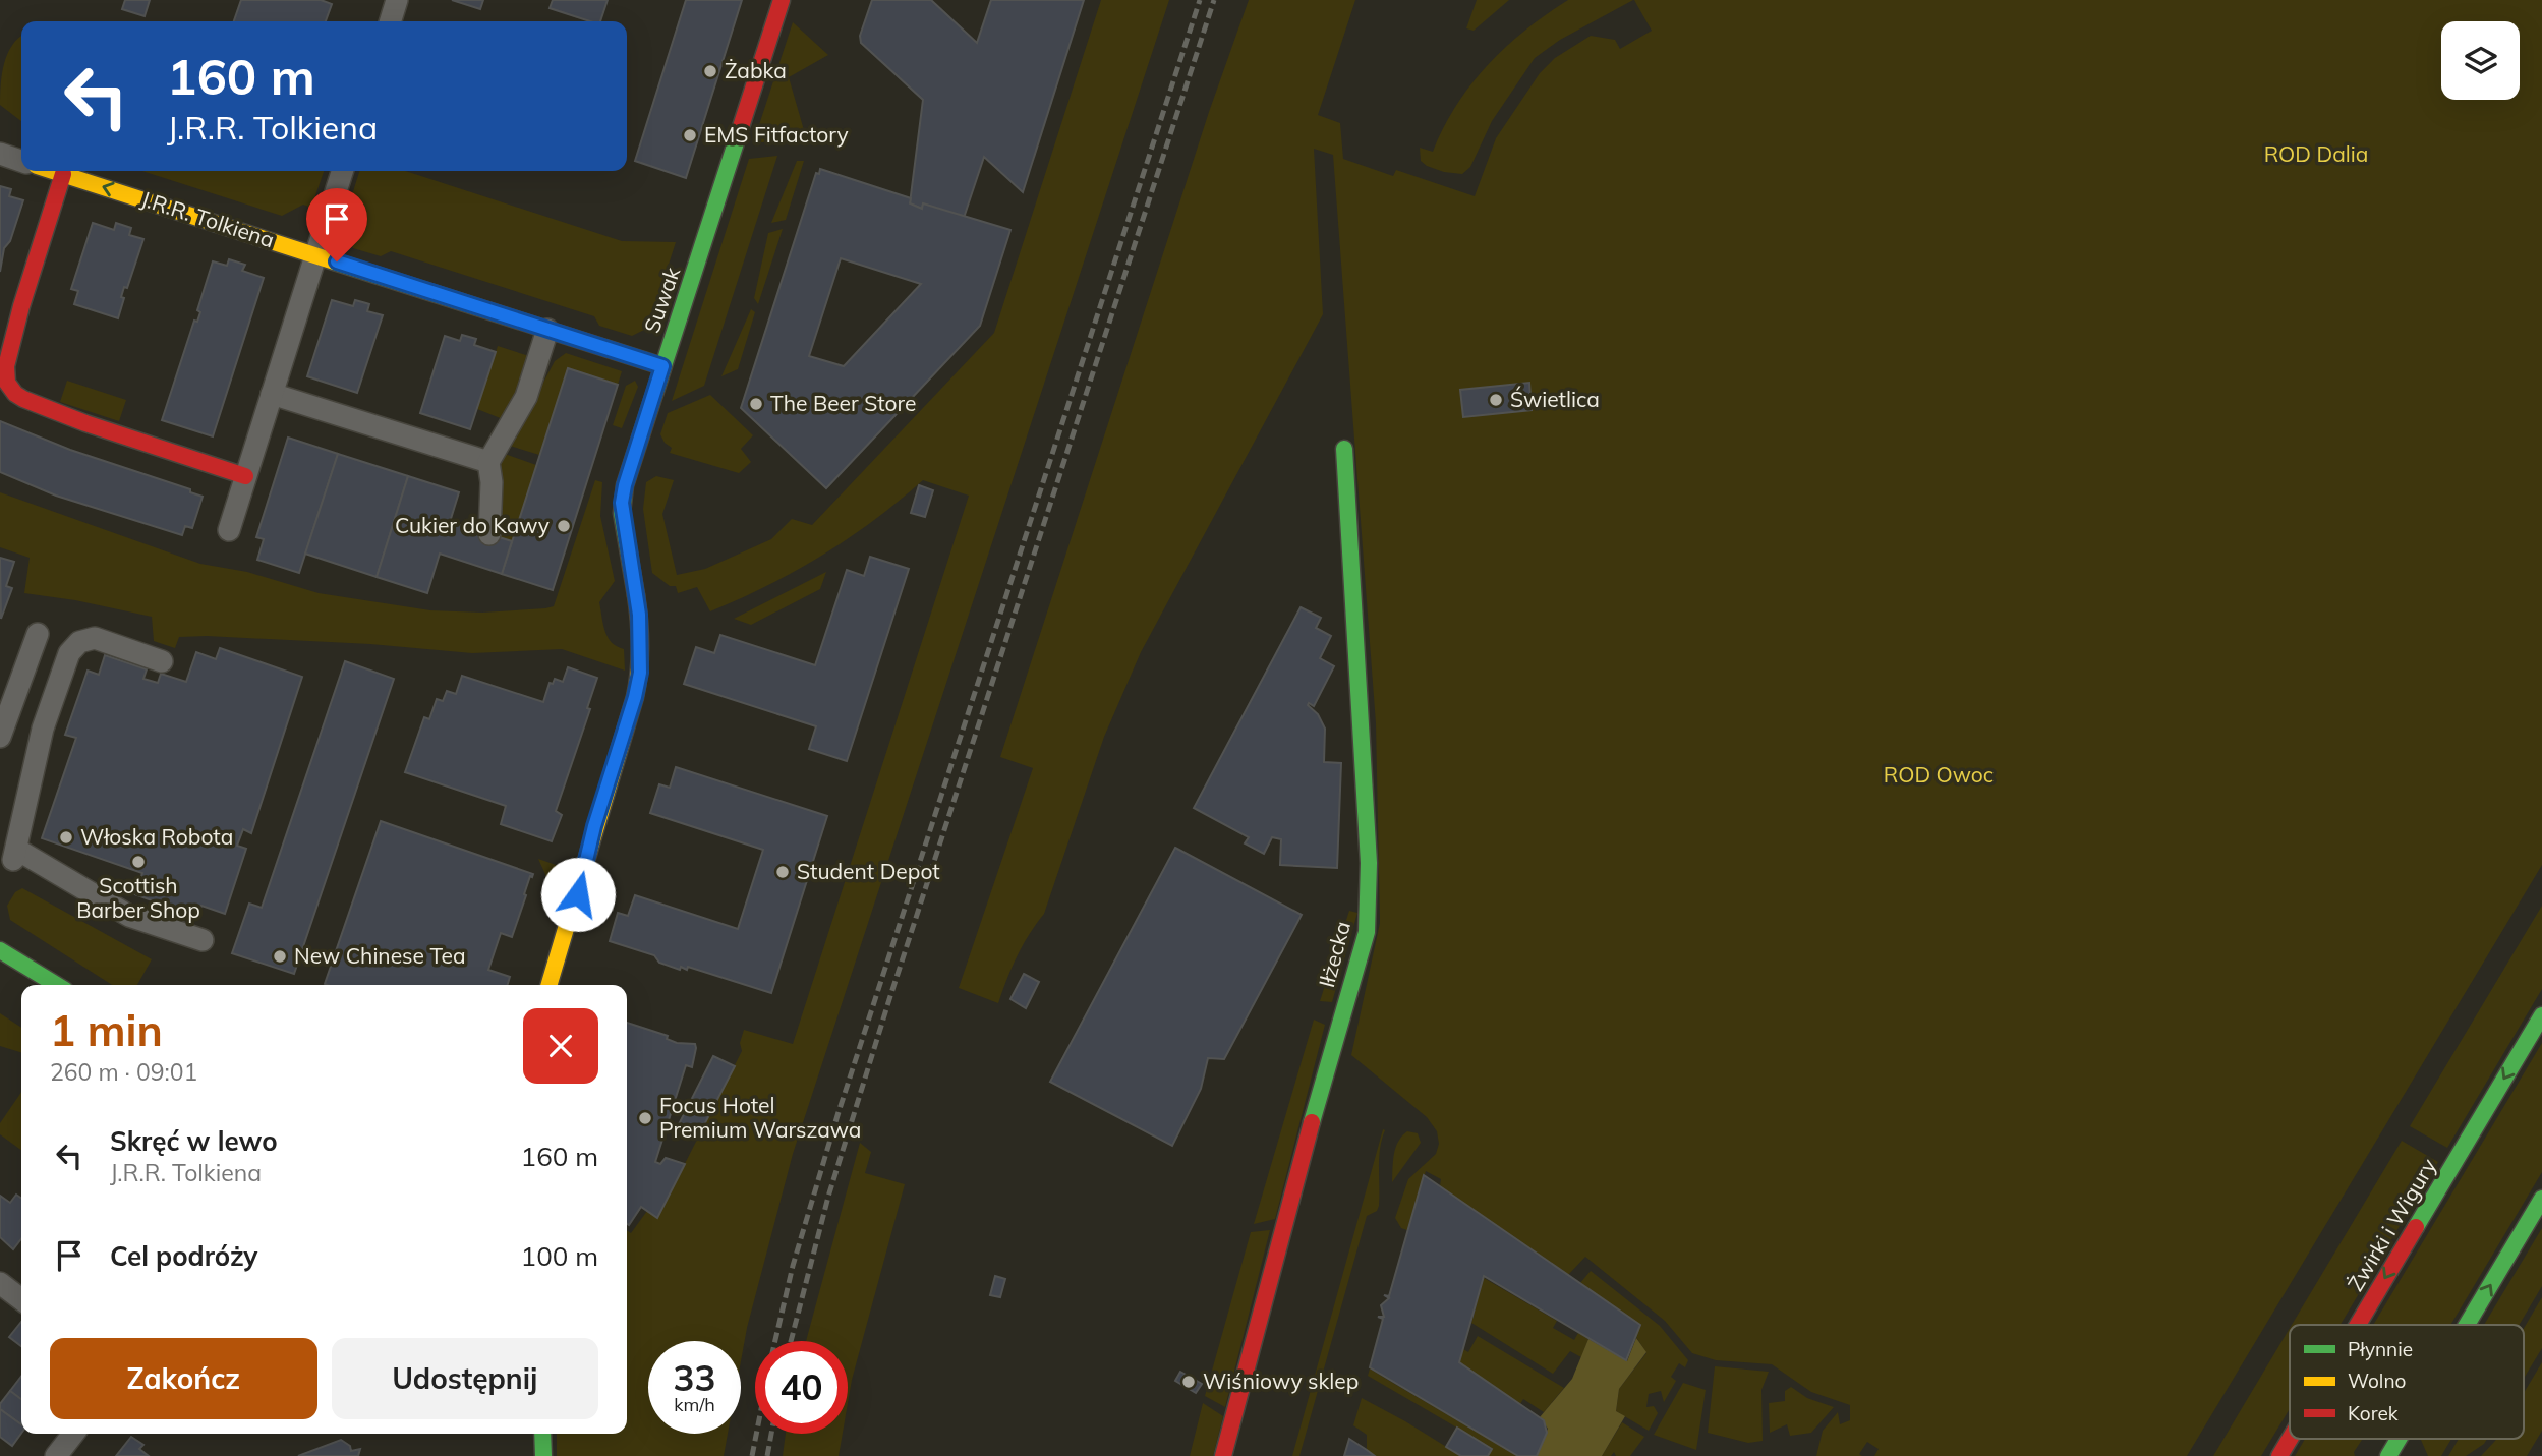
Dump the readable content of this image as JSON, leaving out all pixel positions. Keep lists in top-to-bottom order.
{
  "streets": {
    "street": [
      "J.R.R. Tolkiena",
      "Suwak",
      "Iłżecka",
      "Żwirki i Wigury"
    ]
  },
  "crossings": [
    ["J.R.R. Tolkiena", "Suwak"]
  ],
  "one_way": ["J.R.R. Tolkiena"],
  "parks": ["ROD Dalia", "ROD Owoc"],
  "places": [
    "Żabka",
    "EMS Fitfactory",
    "Świetlica",
    "The Beer Store",
    "Cukier do Kawy",
    "Włoska Robota",
    "Scottish Barber Shop",
    "Student Depot",
    "New Chinese Tea",
    "Focus Hotel Premium Warszawa",
    "Wiśniowy sklep"
  ],
  "legend": ["Płynnie", "Wolno", "Korek"],
  "page": {
    "turn": ["160 m", "J.R.R. Tolkiena"],
    "heading": ["1 min", "260 m · 09:01"],
    "list": [
      {
        "name": "Skręć w lewo",
        "note": "J.R.R. Tolkiena",
        "value": "160 m"
      },
      {
        "name": "Cel podróży",
        "value": "100 m"
      }
    ],
    "buttons": ["Zakończ", "Udostępnij"],
    "speed": "33 km/h",
    "limit": "40"
  }
}
